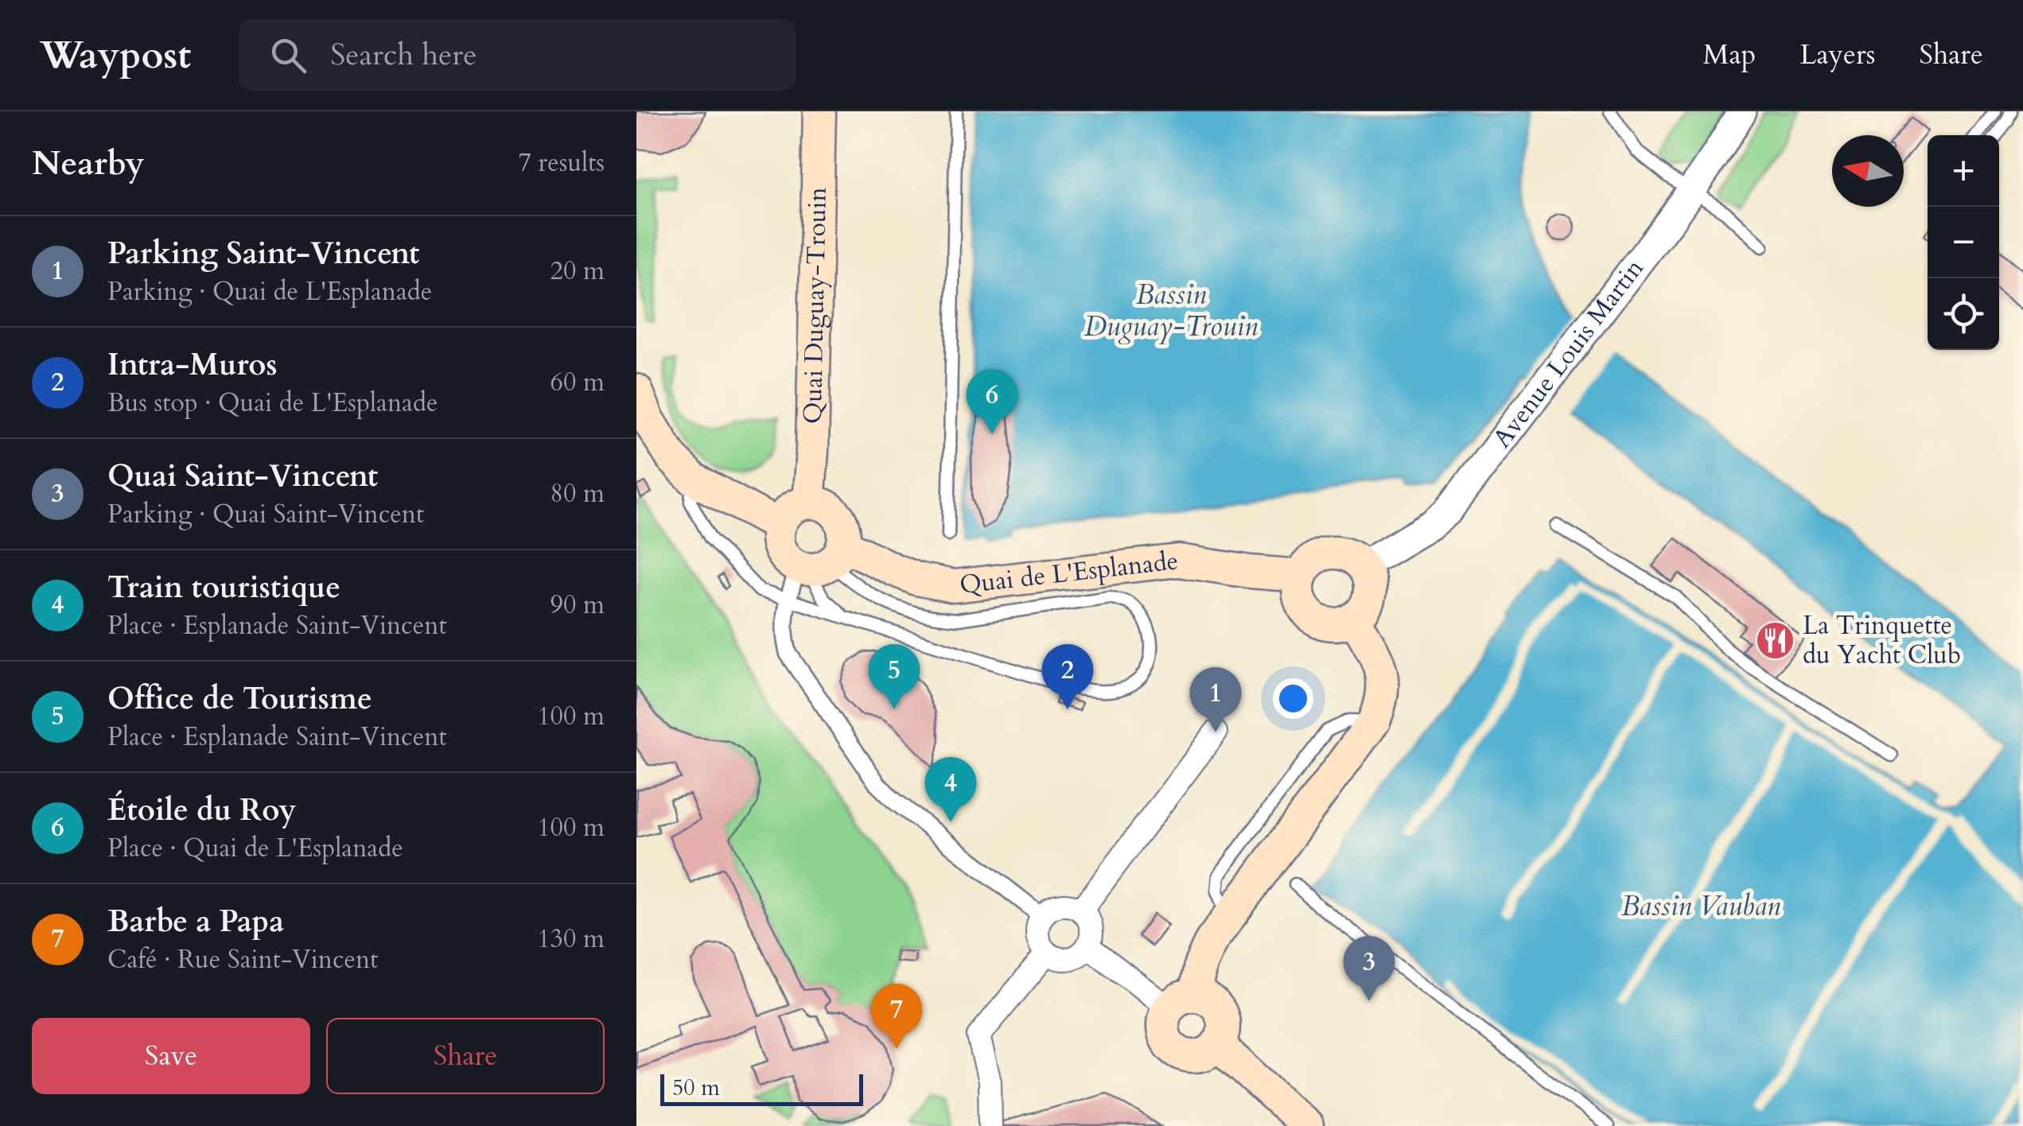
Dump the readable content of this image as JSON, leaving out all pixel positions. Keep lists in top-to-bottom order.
{
  "streets": {
    "main road": ["Quai Duguay-Trouin", "Quai de L'Esplanade"],
    "street": ["Avenue Louis Martin"]
  },
  "crossings": [
    ["Quai Duguay-Trouin", "Quai de L'Esplanade"],
    ["Avenue Louis Martin", "Quai de L'Esplanade"]
  ],
  "water": ["Bassin Duguay-Trouin", "Bassin Vauban"],
  "places": {
    "restaurant": ["La Trinquette du Yacht Club"]
  },
  "scale_bar": "50 m",
  "north": "left",
  "page": {
    "header": "Waypost",
    "search": "Search here",
    "nav": ["Map", "Layers", "Share"],
    "heading": ["Nearby", "7 results"],
    "map_buttons": ["+", "−"],
    "list": [
      {
        "mark": "1",
        "name": "Parking Saint-Vincent",
        "note": "Parking · Quai de L'Esplanade",
        "value": "20 m"
      },
      {
        "mark": "2",
        "name": "Intra-Muros",
        "note": "Bus stop · Quai de L'Esplanade",
        "value": "60 m"
      },
      {
        "mark": "3",
        "name": "Quai Saint-Vincent",
        "note": "Parking · Quai Saint-Vincent",
        "value": "80 m"
      },
      {
        "mark": "4",
        "name": "Train touristique",
        "note": "Place · Esplanade Saint-Vincent",
        "value": "90 m"
      },
      {
        "mark": "5",
        "name": "Office de Tourisme",
        "note": "Place · Esplanade Saint-Vincent",
        "value": "100 m"
      },
      {
        "mark": "6",
        "name": "Étoile du Roy",
        "note": "Place · Quai de L'Esplanade",
        "value": "100 m"
      },
      {
        "mark": "7",
        "name": "Barbe a Papa",
        "note": "Café · Rue Saint-Vincent",
        "value": "130 m"
      }
    ],
    "pins": [
      "6",
      "2",
      "5",
      "1",
      "4",
      "3",
      "7"
    ],
    "buttons": ["Save", "Share"],
    "scale": "50 m"
  }
}
